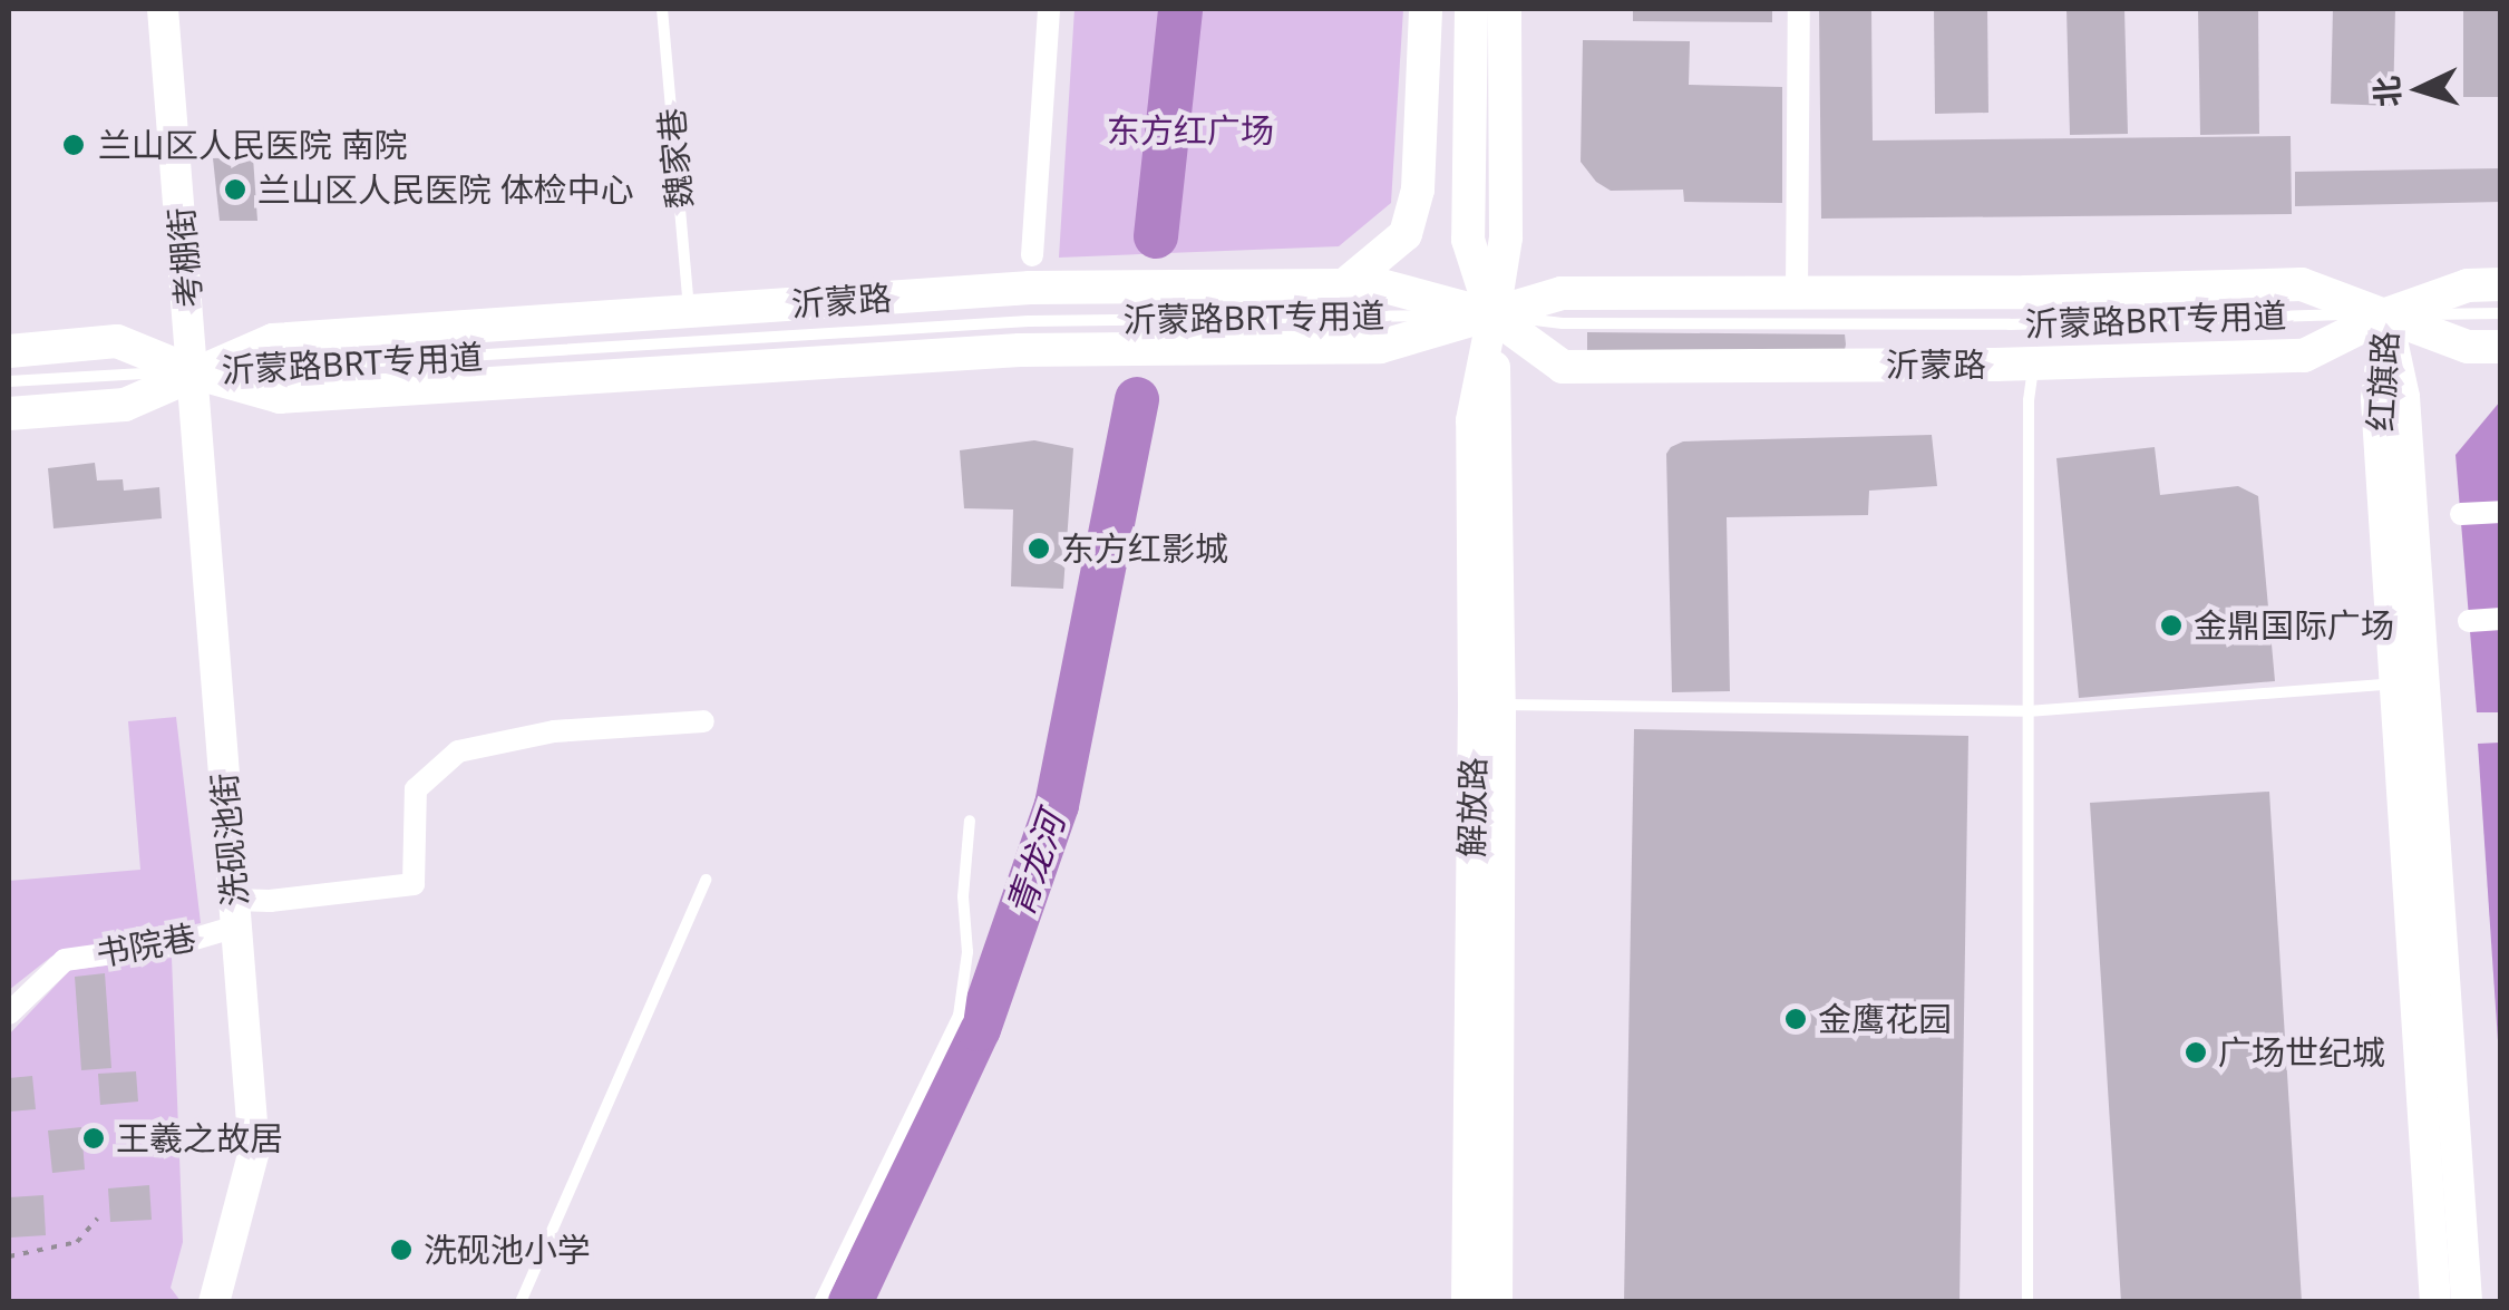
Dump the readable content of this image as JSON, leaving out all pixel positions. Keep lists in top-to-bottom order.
{
  "streets": {
    "main road": ["沂蒙路", "解放路"],
    "street": [
      "考棚街",
      "红旗路",
      "洗砚池街",
      "书院巷"
    ],
    "lane": ["魏家巷", "沂蒙路BRT专用道"]
  },
  "crossings": [
    ["魏家巷", "沂蒙路"],
    ["考棚街", "沂蒙路"],
    ["考棚街", "沂蒙路BRT专用道"],
    ["考棚街", "洗砚池街"],
    ["沂蒙路", "沂蒙路BRT专用道"],
    ["沂蒙路", "红旗路"],
    ["沂蒙路", "解放路"],
    ["沂蒙路", "洗砚池街"],
    ["沂蒙路BRT专用道", "红旗路"],
    ["沂蒙路BRT专用道", "解放路"],
    ["沂蒙路BRT专用道", "洗砚池街"],
    ["洗砚池街", "书院巷"]
  ],
  "water": ["青龙河"],
  "parks": ["东方红广场"],
  "places": [
    "兰山区人民医院 南院",
    "兰山区人民医院 体检中心",
    "东方红影城",
    "金鼎国际广场",
    "金鹰花园",
    "广场世纪城",
    "王羲之故居",
    "洗砚池小学"
  ],
  "north": "left"
}
